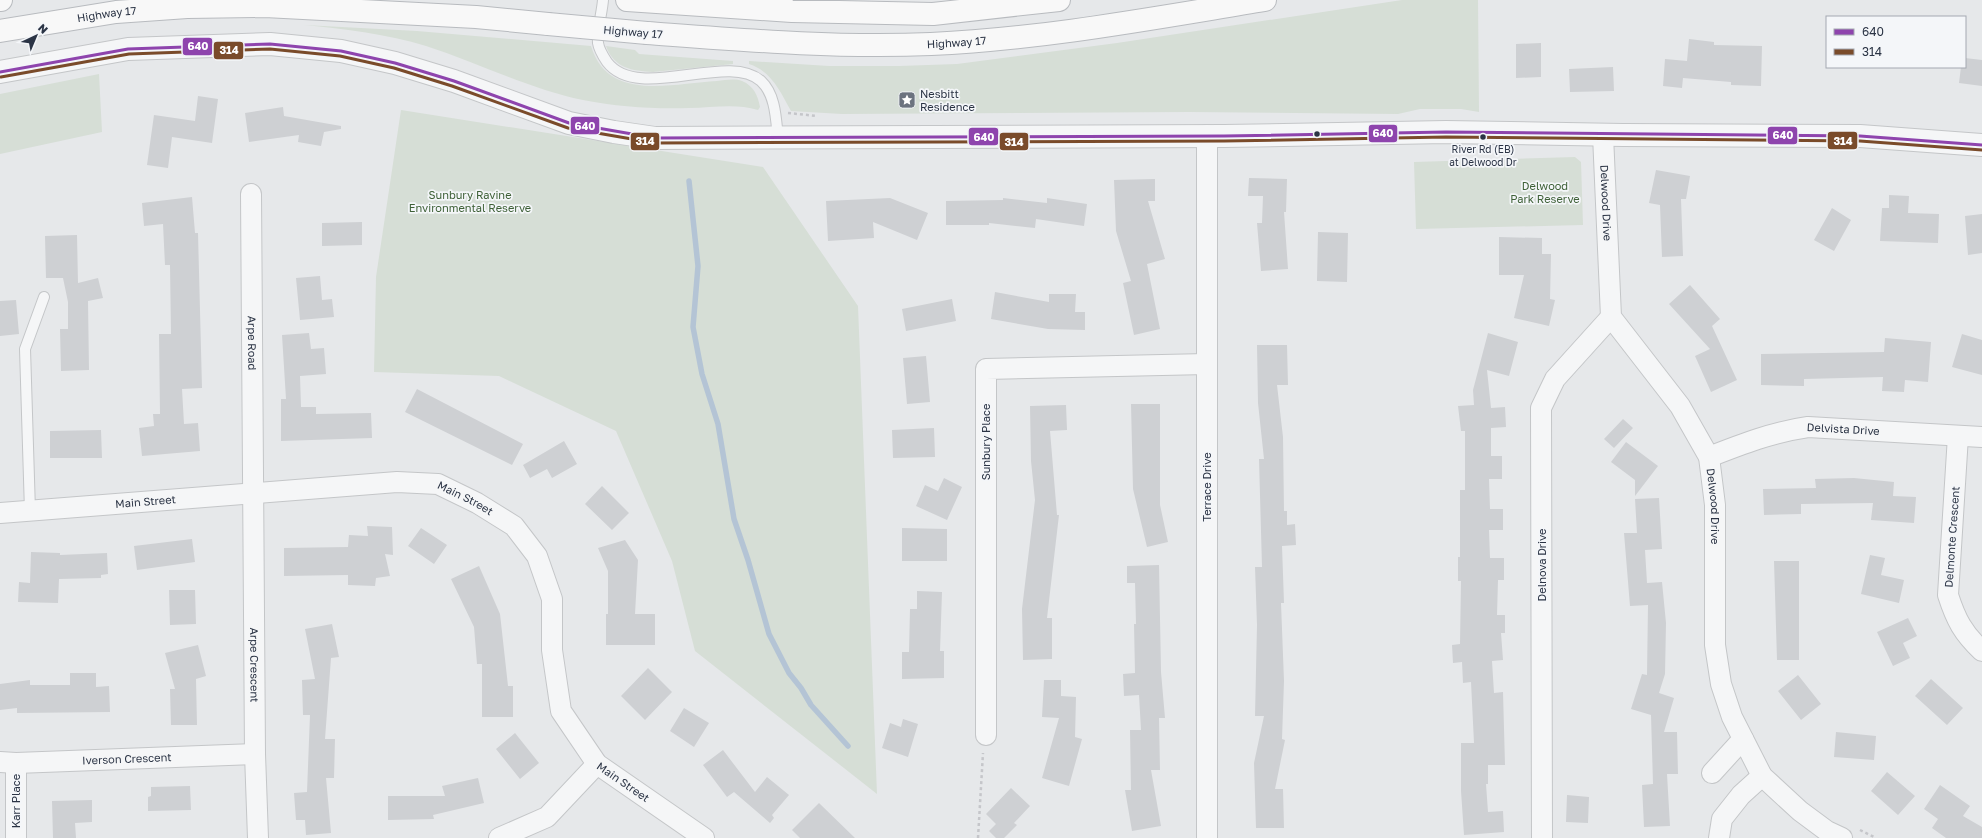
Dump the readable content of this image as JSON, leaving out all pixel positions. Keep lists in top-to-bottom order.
{
  "streets": {
    "highway": ["Highway 17"],
    "street": [
      "Delwood Drive",
      "Arpe Road",
      "Delvista Drive",
      "Sunbury Place",
      "Terrace Drive",
      "Main Street",
      "Delmonte Crescent",
      "Delnova Drive",
      "Arpe Crescent",
      "Iverson Crescent",
      "Karr Place"
    ]
  },
  "crossings": [
    ["Delwood Drive", "Delvista Drive"],
    ["Delwood Drive", "Delnova Drive"],
    ["Arpe Road", "Main Street"],
    ["Arpe Road", "Arpe Crescent"],
    ["Delvista Drive", "Delmonte Crescent"],
    ["Sunbury Place", "Terrace Drive"],
    ["Main Street", "Arpe Crescent"],
    ["Arpe Crescent", "Iverson Crescent"],
    ["Iverson Crescent", "Karr Place"]
  ],
  "parks": ["Delwood Park Reserve", "Sunbury Ravine Environmental Reserve"],
  "places": {
    "place": ["Nesbitt Residence"],
    "other": ["River Rd (EB) at Delwood Dr"]
  },
  "lines": ["transit line 640", "transit line 314"],
  "legend": ["640", "314"],
  "north": "top right"
}
